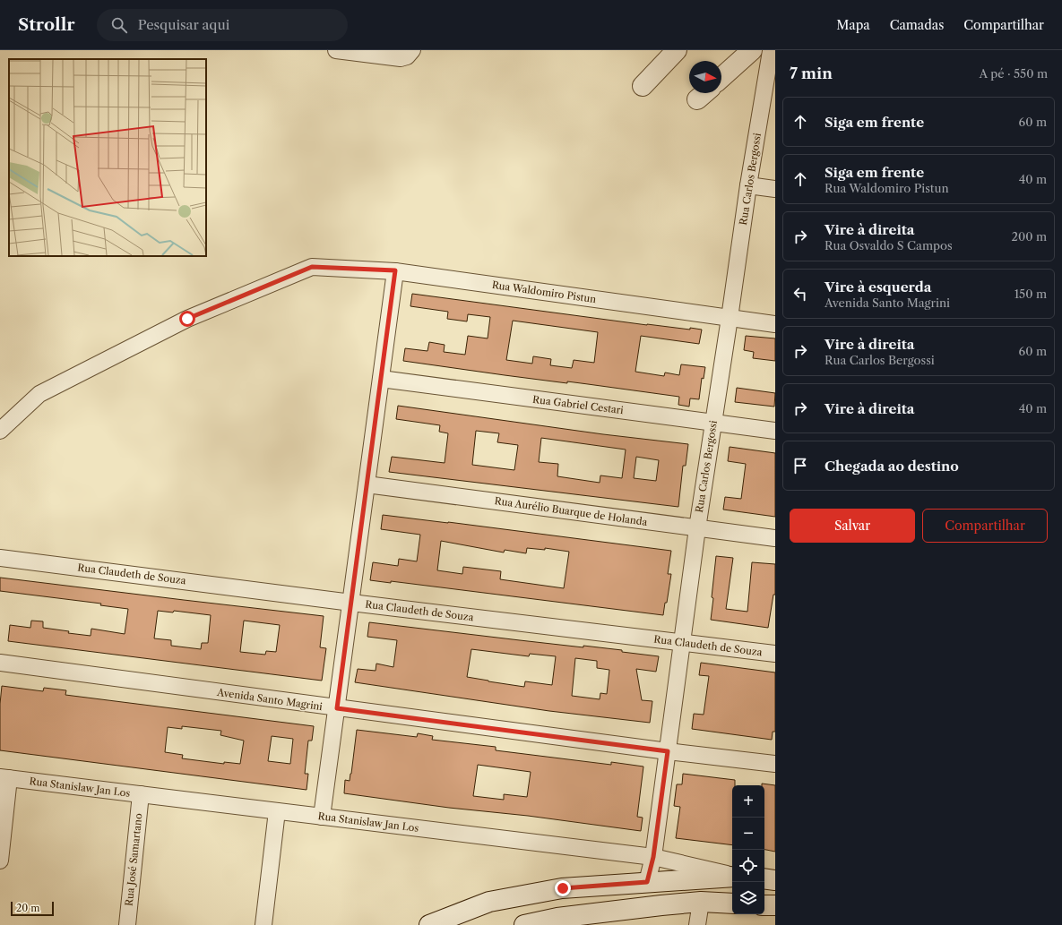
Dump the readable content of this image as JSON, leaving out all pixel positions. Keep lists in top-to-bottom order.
{
  "streets": {
    "street": [
      "Rua Carlos Bergossi",
      "Rua Waldomiro Pistun",
      "Rua Gabriel Cestari",
      "Rua Aurélio Buarque de Holanda",
      "Rua Claudeth de Souza",
      "Avenida Santo Magrini",
      "Rua Stanislaw Jan Los",
      "Rua José Samartano"
    ]
  },
  "crossings": [
    ["Rua Carlos Bergossi", "Rua Waldomiro Pistun"],
    ["Rua Carlos Bergossi", "Rua Gabriel Cestari"],
    ["Rua Carlos Bergossi", "Rua Aurélio Buarque de Holanda"],
    ["Rua Carlos Bergossi", "Rua Claudeth de Souza"],
    ["Rua Carlos Bergossi", "Avenida Santo Magrini"],
    ["Rua Carlos Bergossi", "Rua Stanislaw Jan Los"],
    ["Rua Stanislaw Jan Los", "Rua José Samartano"]
  ],
  "scale_bar": "20 m",
  "north": "right",
  "page": {
    "header": "Strollr",
    "search": "Pesquisar aqui",
    "nav": ["Mapa", "Camadas", "Compartilhar"],
    "heading": ["7 min", "A pé · 550 m"],
    "list": [
      ["Siga em frente", "60 m"],
      ["Siga em frente", "Rua Waldomiro Pistun", "40 m"],
      ["Vire à direita", "Rua Osvaldo S Campos", "200 m"],
      ["Vire à esquerda", "Avenida Santo Magrini", "150 m"],
      ["Vire à direita", "Rua Carlos Bergossi", "60 m"],
      ["Vire à direita", "40 m"],
      "Chegada ao destino"
    ],
    "buttons": ["Salvar", "Compartilhar"],
    "map_buttons": ["+", "−"],
    "scale": "20 m"
  }
}
